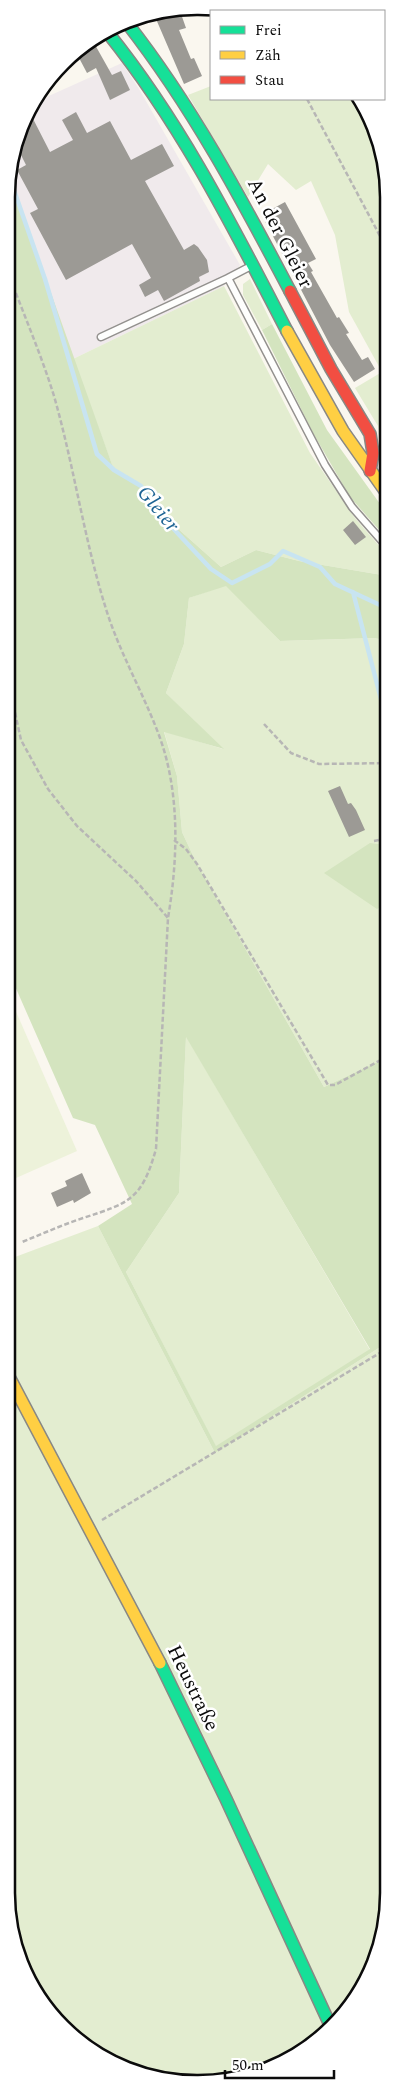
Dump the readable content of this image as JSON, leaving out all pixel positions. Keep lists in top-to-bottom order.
{
  "streets": {
    "street": ["An der Gleier", "Heustraße"]
  },
  "water": ["Gleier"],
  "legend": ["Frei", "Zäh", "Stau"],
  "scale_bar": "50 m"
}
